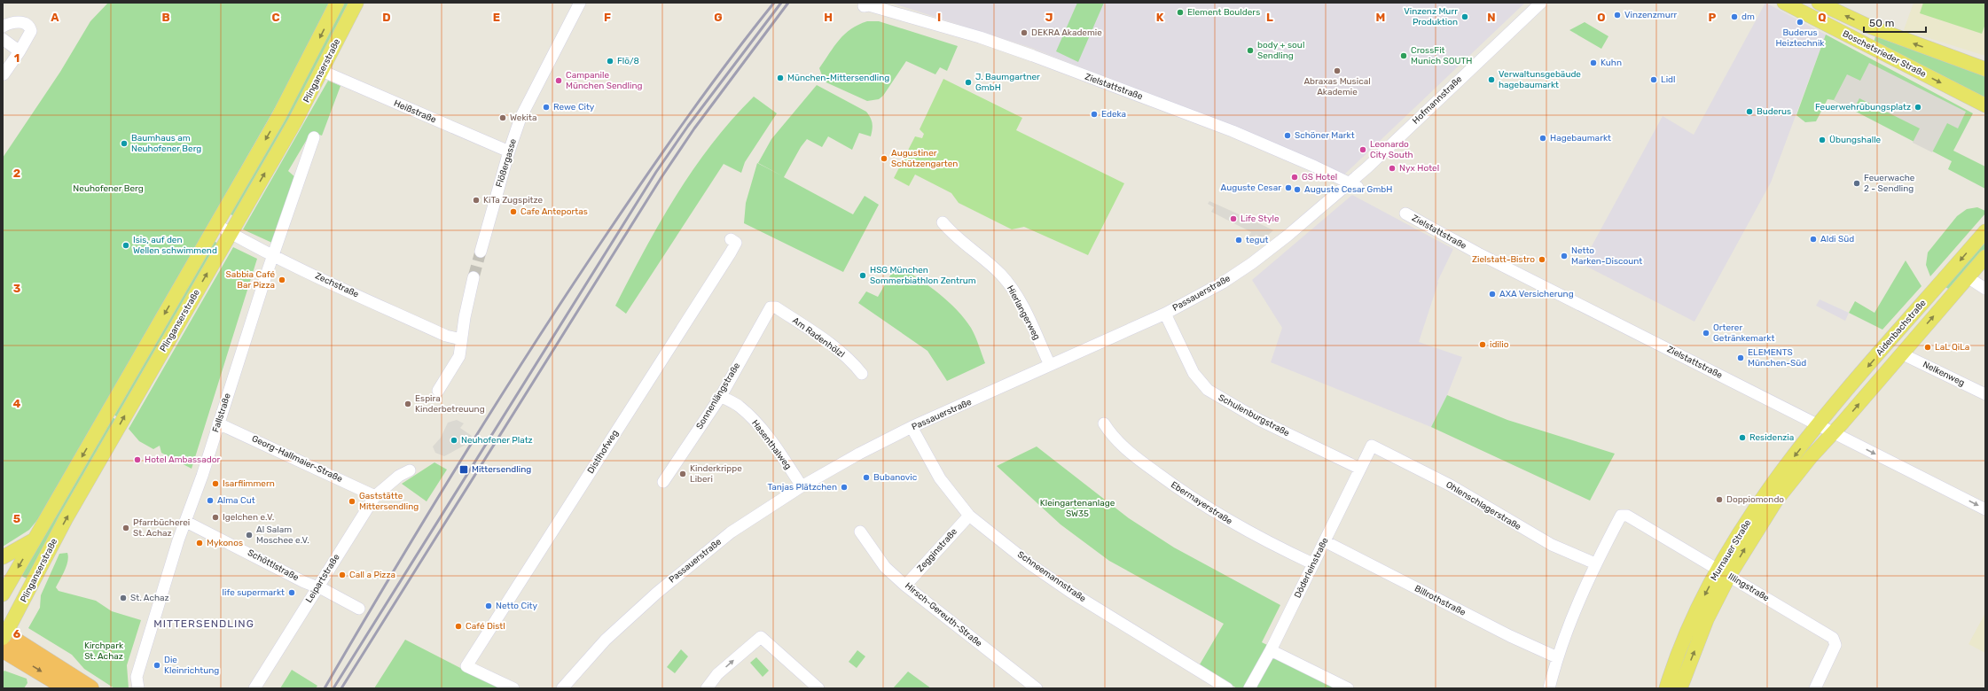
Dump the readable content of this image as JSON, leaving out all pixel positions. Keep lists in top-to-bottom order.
{
  "streets": {
    "main road": [
      "Boschetsrieder Straße",
      "Plinganserstraße",
      "Aidenbachstraße",
      "Murnauer Straße"
    ],
    "street": [
      "Zielstattstraße",
      "Hofmannstraße",
      "Heißstraße",
      "Flößergasse",
      "Zechstraße",
      "Passauerstraße",
      "Hierlangerweg",
      "Am Radenhölzl",
      "Nelkenweg",
      "Sonnenlängstraße",
      "Fallstraße",
      "Schulenburgstraße",
      "Hasenthalweg",
      "Distlhofweg",
      "Georg-Hallmaier-Straße",
      "Ebermayerstraße",
      "Ohlenschlagerstraße",
      "Zegginstraße",
      "Schöttlstraße",
      "Döderleinstraße",
      "Schneemannstraße",
      "Leipartstraße",
      "Illingstraße",
      "Billrothstraße",
      "Hirsch-Gereuth-Straße"
    ]
  },
  "crossings": [
    ["Plinganserstraße", "Heißstraße"],
    ["Plinganserstraße", "Zechstraße"],
    ["Zielstattstraße", "Hofmannstraße"],
    ["Zielstattstraße", "Passauerstraße"],
    ["Zielstattstraße", "Aidenbachstraße"],
    ["Zielstattstraße", "Murnauer Straße"],
    ["Hofmannstraße", "Passauerstraße"],
    ["Heißstraße", "Flößergasse"],
    ["Zechstraße", "Fallstraße"],
    ["Passauerstraße", "Hierlangerweg"],
    ["Passauerstraße", "Schulenburgstraße"],
    ["Passauerstraße", "Hasenthalweg"],
    ["Passauerstraße", "Schneemannstraße"],
    ["Aidenbachstraße", "Nelkenweg"],
    ["Aidenbachstraße", "Murnauer Straße"],
    ["Am Radenhölzl", "Sonnenlängstraße"],
    ["Sonnenlängstraße", "Hasenthalweg"],
    ["Fallstraße", "Georg-Hallmaier-Straße"],
    ["Fallstraße", "Schöttlstraße"],
    ["Schulenburgstraße", "Döderleinstraße"],
    ["Georg-Hallmaier-Straße", "Leipartstraße"],
    ["Ebermayerstraße", "Döderleinstraße"],
    ["Ohlenschlagerstraße", "Döderleinstraße"],
    ["Ohlenschlagerstraße", "Illingstraße"],
    ["Zegginstraße", "Schneemannstraße"],
    ["Zegginstraße", "Hirsch-Gereuth-Straße"],
    ["Murnauer Straße", "Illingstraße"],
    ["Schöttlstraße", "Leipartstraße"],
    ["Döderleinstraße", "Billrothstraße"]
  ],
  "districts": ["MITTERSENDLING"],
  "parks": ["Neuhofener Berg", "Kleingartenanlage SW35", "Kirchpark St. Achaz"],
  "places": {
    "other": [
      "Element Boulders",
      "Vinzenzmurr",
      "Vinzenz Murr Produktion",
      "dm",
      "Buderus Heiztechnik",
      "DEKRA Akademie",
      "body + soul Sendling",
      "CrossFit Munich SOUTH",
      "Flö/8",
      "Kuhn",
      "Abraxas Musical Akademie",
      "München-Mittersendling",
      "Verwaltunsgebäude hagebaumarkt",
      "Lidl",
      "Campanile München Sendling",
      "J. Baumgartner GmbH",
      "Rewe City",
      "Feuerwehrübungsplatz",
      "Buderus",
      "Edeka",
      "Wekita",
      "Schöner Markt",
      "Hagebaumarkt",
      "Übungshalle",
      "Baumhaus am Neuhofener Berg",
      "Leonardo City South",
      "Augustiner Schützengarten",
      "Nyx Hotel",
      "GS Hotel",
      "Feuerwache 2 - Sendling",
      "Auguste Cesar",
      "Auguste Cesar GmbH",
      "KiTa Zugspitze",
      "Cafe Anteportas",
      "Life Style",
      "Aldi Süd",
      "tegut",
      "Isis, auf den Wellen schwimmend",
      "Netto Marken-Discount",
      "Zielstatt-Bistro",
      "HSG München Sommerbiathlon Zentrum",
      "Sabbia Café Bar Pizza",
      "AXA Versicherung",
      "Orterer Getränkemarkt",
      "idilio",
      "LaL QiLa",
      "ELEMENTS München-Süd",
      "Espira Kinderbetreuung",
      "Residenzia",
      "Neuhofener Platz",
      "Hotel Ambassador",
      "Kinderkrippe Liberi",
      "Bubanovic",
      "Isarflimmern",
      "Tanjas Plätzchen",
      "Doppiomondo",
      "Alma Cut",
      "Gaststätte Mittersendling",
      "Igelchen e.V.",
      "Pfarrbücherei St. Achaz",
      "Al Salam Moschee e.V.",
      "Mykonos",
      "Call a Pizza",
      "life supermarkt",
      "St. Achaz",
      "Netto City",
      "Café Distl",
      "Die Kleinrichtung"
    ],
    "transit": ["Mittersendling"]
  },
  "scale_bar": "50 m",
  "grid": {
    "columns": [
      "A",
      "B",
      "C",
      "D",
      "E",
      "F",
      "G",
      "H",
      "I",
      "J",
      "K",
      "L",
      "M",
      "N",
      "O",
      "P",
      "Q"
    ],
    "rows": [
      "1",
      "2",
      "3",
      "4",
      "5",
      "6"
    ]
  }
}
